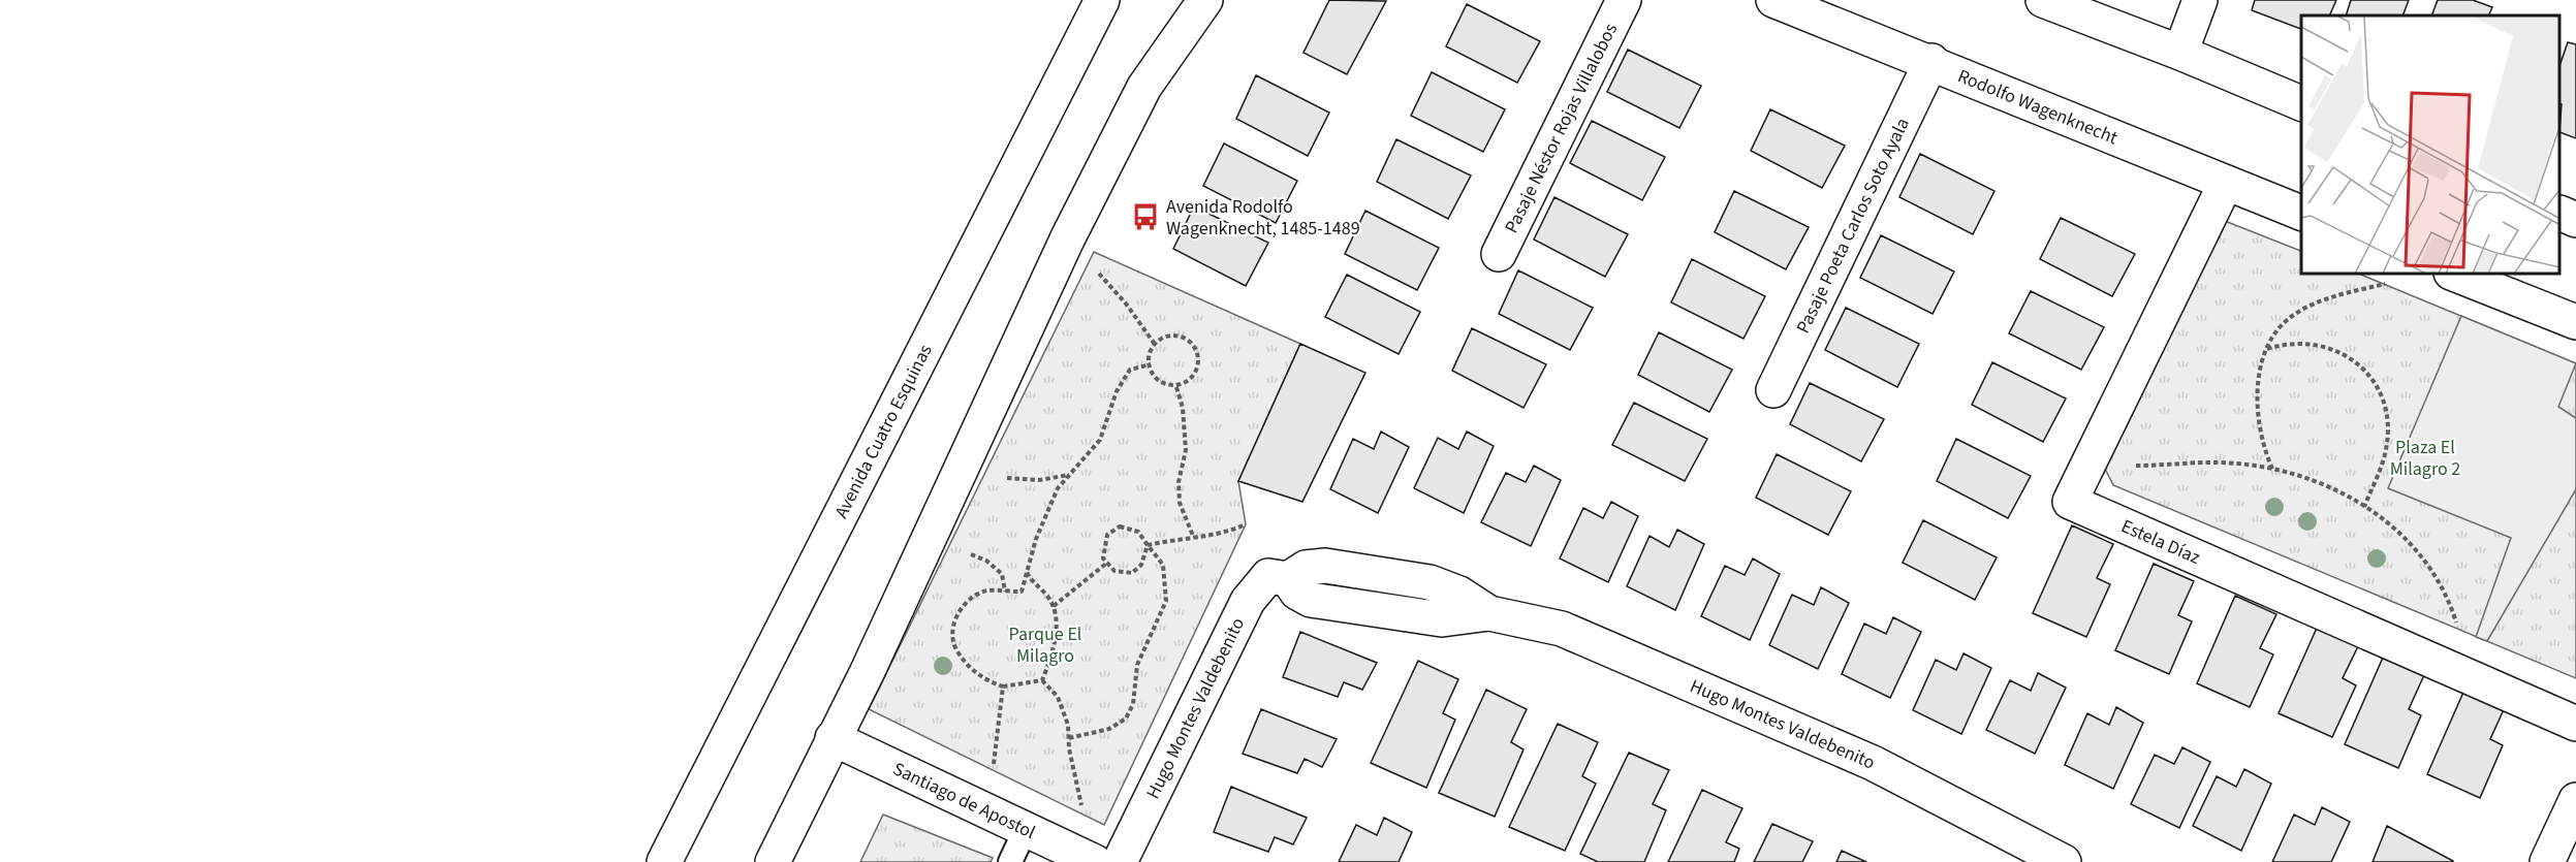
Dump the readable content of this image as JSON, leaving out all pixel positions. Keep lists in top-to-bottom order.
{
  "streets": {
    "street": [
      "Rodolfo Wagenknecht",
      "Pasaje Néstor Rojas Villalobos",
      "Pasaje Poeta Carlos Soto Ayala",
      "Avenida Cuatro Esquinas",
      "Estela Díaz",
      "Hugo Montes Valdebenito",
      "Santiago de Apostol"
    ]
  },
  "crossings": [
    ["Rodolfo Wagenknecht", "Pasaje Poeta Carlos Soto Ayala"],
    ["Rodolfo Wagenknecht", "Estela Díaz"]
  ],
  "parks": ["Plaza El Milagro 2", "Parque El Milagro"],
  "places": {
    "bus stop": ["Avenida Rodolfo Wagenknecht, 1485-1489"]
  }
}
